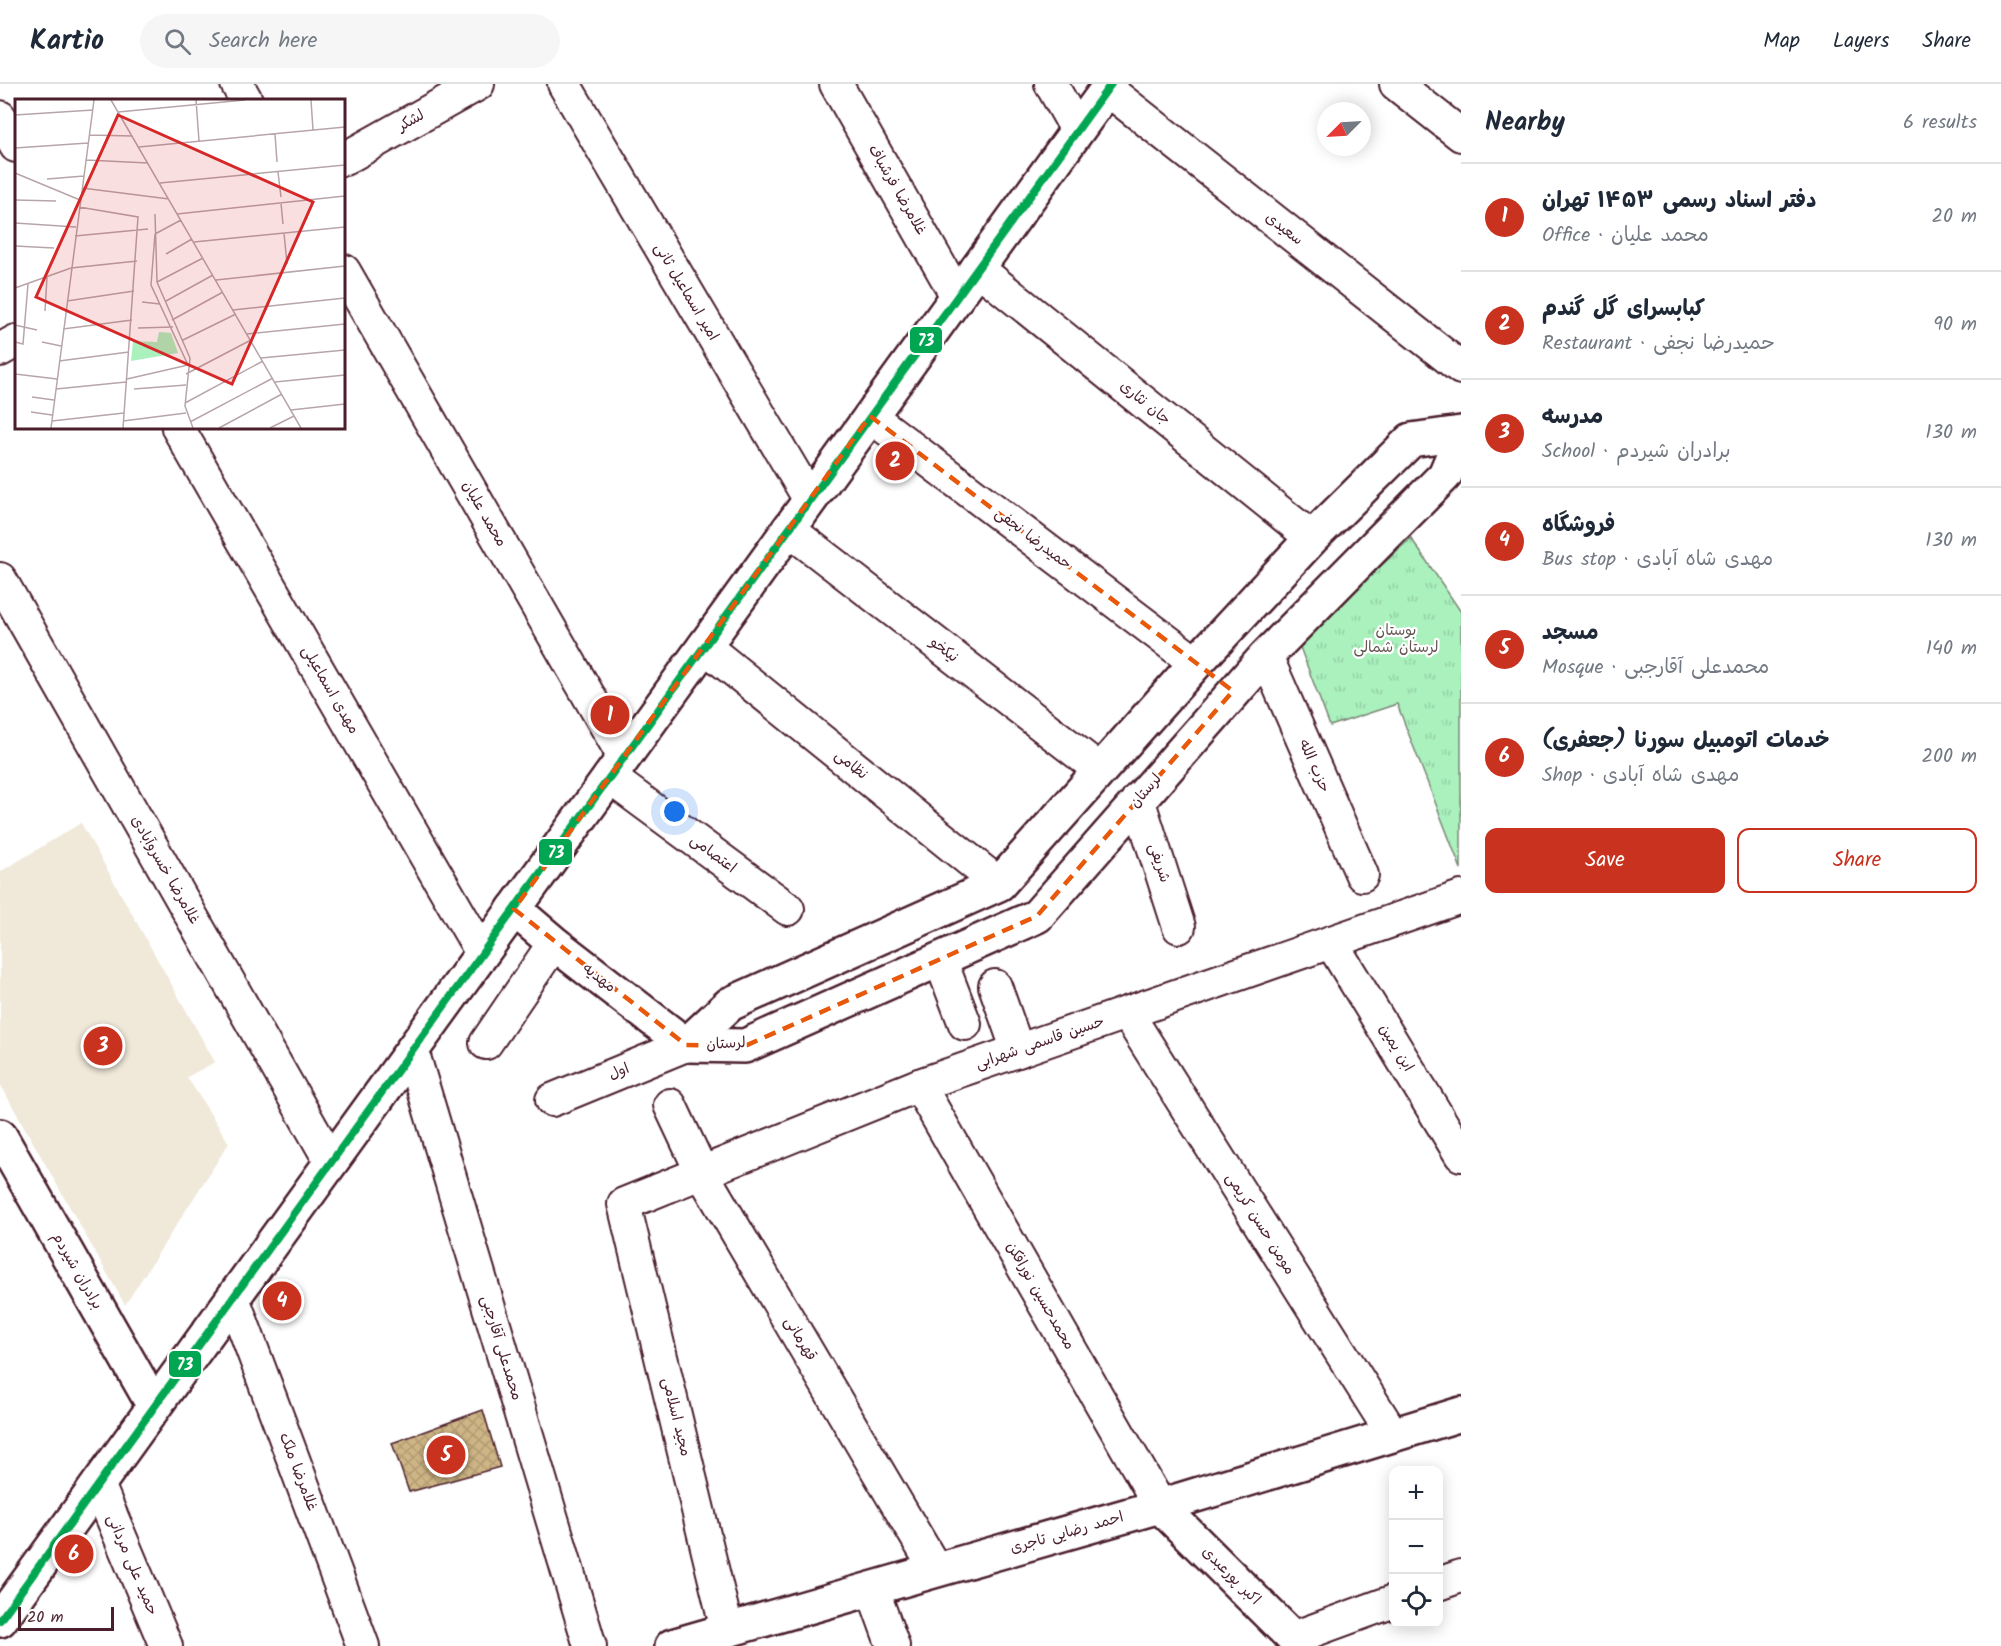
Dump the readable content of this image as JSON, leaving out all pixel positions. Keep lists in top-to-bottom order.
{
  "streets": {
    "main road": [
      "لرستان",
      "مهدیه",
      "برادران شیردم",
      "احمد رضایی تاجری",
      "اکبر پورعبدی"
    ],
    "street": [
      "لشكر",
      "غلامرضا فرشباف",
      "سعیدی",
      "امیر اسماعیل ثانی",
      "جان نثاری",
      "محمد علیان",
      "حمیدرضا نجفی",
      "نیکخو",
      "مهدی اسماعیلی",
      "نظامی",
      "حزب الله",
      "اعتصامی",
      "شریفی",
      "غلامرضا خسروآبادی",
      "حسین قاسمی شهرابی",
      "ابن یمین",
      "اول",
      "مومن حسن کریمی",
      "محمدحسین نورافکن",
      "قهرمانی",
      "محمدعلی آقارجبی",
      "مجید اسلامی",
      "غلامرضا ملک",
      "حمید علی مردانی"
    ]
  },
  "crossings": [
    ["جان نثاری", "لرستان"],
    ["محمد علیان", "اعتصامی"],
    ["حمیدرضا نجفی", "لرستان"],
    ["نیکخو", "لرستان"],
    ["نظامی", "لرستان"],
    ["حزب الله", "لرستان"],
    ["لرستان", "شریفی"],
    ["لرستان", "مهدیه"],
    ["لرستان", "اول"],
    ["مهدیه", "اول"],
    ["حسین قاسمی شهرابی", "ابن یمین"],
    ["حسین قاسمی شهرابی", "مومن حسن کریمی"],
    ["حسین قاسمی شهرابی", "محمدحسین نورافکن"],
    ["حسین قاسمی شهرابی", "قهرمانی"],
    ["حسین قاسمی شهرابی", "مجید اسلامی"],
    ["مومن حسن کریمی", "احمد رضایی تاجری"],
    ["محمدحسین نورافکن", "احمد رضایی تاجری"],
    ["محمدحسین نورافکن", "اکبر پورعبدی"],
    ["قهرمانی", "احمد رضایی تاجری"],
    ["مجید اسلامی", "احمد رضایی تاجری"],
    ["احمد رضایی تاجری", "اکبر پورعبدی"]
  ],
  "parks": ["بوستان لرستان شمالی"],
  "lines": ["transit line 73"],
  "scale_bar": "20 m",
  "north": "bottom left",
  "page": {
    "header": "Kartio",
    "search": "Search here",
    "nav": ["Map", "Layers", "Share"],
    "heading": ["Nearby", "6 results"],
    "list": [
      {
        "mark": "1",
        "name": "دفتر اسناد رسمی ۱۴۵۳ تهران",
        "note": "Office · محمد علیان",
        "value": "20 m"
      },
      {
        "mark": "2",
        "name": "کبابسرای گل گندم",
        "note": "Restaurant · حمیدرضا نجفی",
        "value": "90 m"
      },
      {
        "mark": "3",
        "name": "مدرسه",
        "note": "School · برادران شیردم",
        "value": "130 m"
      },
      {
        "mark": "4",
        "name": "فروشگاه",
        "note": "Bus stop · مهدی شاه آبادی",
        "value": "130 m"
      },
      {
        "mark": "5",
        "name": "مسجد",
        "note": "Mosque · محمدعلی آقارجبی",
        "value": "140 m"
      },
      {
        "mark": "6",
        "name": "خدمات اتومبیل سورنا (جعفری)",
        "note": "Shop · مهدی شاه آبادی",
        "value": "200 m"
      }
    ],
    "pins": [
      "2",
      "1",
      "3",
      "4",
      "5",
      "6"
    ],
    "buttons": ["Save", "Share"],
    "map_buttons": ["+", "−"],
    "scale": "20 m"
  }
}
